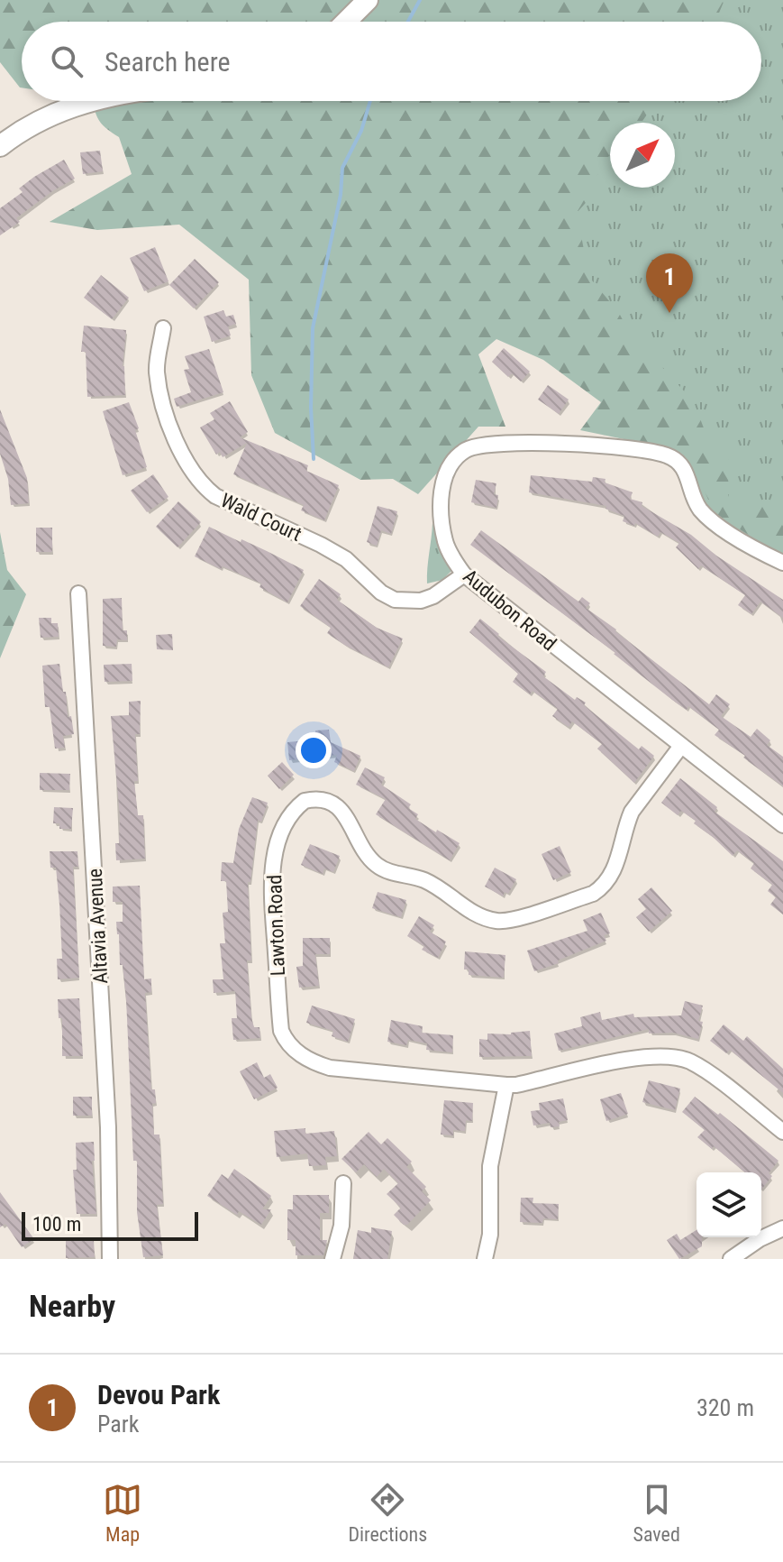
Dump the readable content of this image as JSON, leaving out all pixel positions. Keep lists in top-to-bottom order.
{
  "streets": {
    "street": [
      "Wald Court",
      "Audubon Road",
      "Lawton Road",
      "Altavia Avenue"
    ]
  },
  "crossings": [
    ["Wald Court", "Audubon Road"],
    ["Audubon Road", "Lawton Road"]
  ],
  "scale_bar": "100 m",
  "north": "top right",
  "page": {
    "search": "Search here",
    "pins": "1",
    "scale": "100 m",
    "heading": "Nearby",
    "list": [
      {
        "mark": "1",
        "name": "Devou Park",
        "note": "Park",
        "value": "320 m"
      }
    ],
    "nav": ["Map", "Directions", "Saved"]
  }
}
